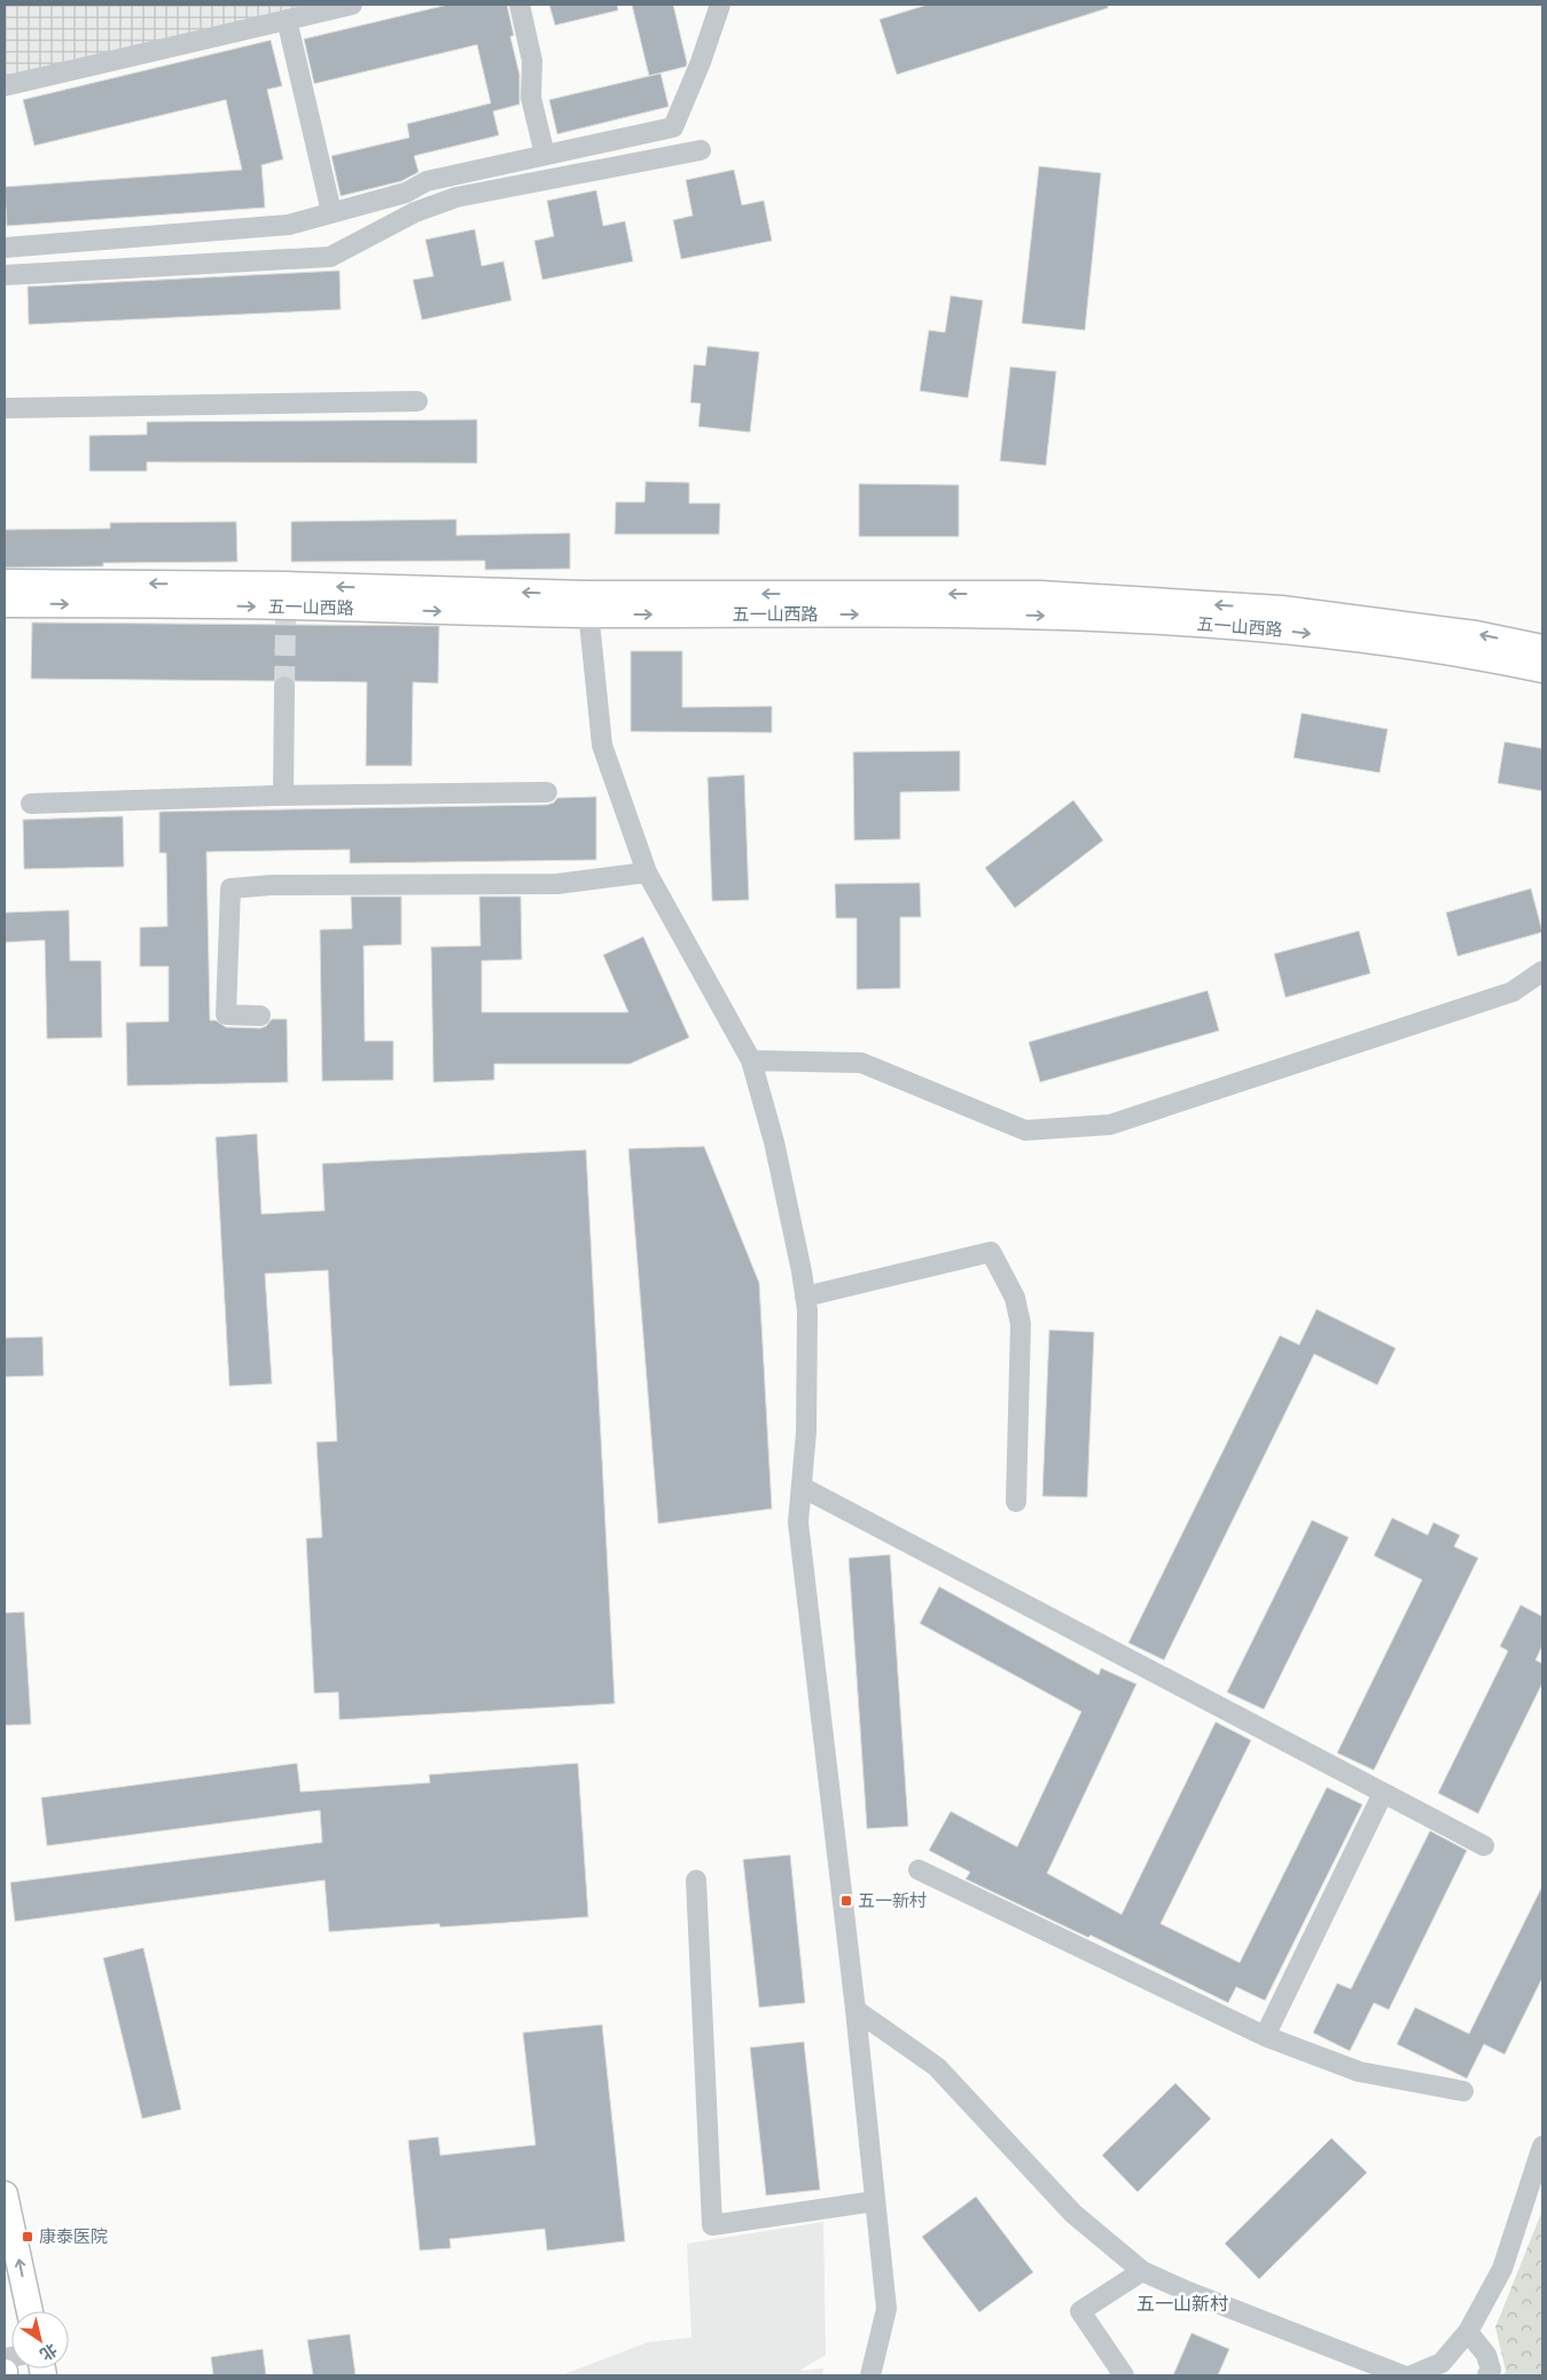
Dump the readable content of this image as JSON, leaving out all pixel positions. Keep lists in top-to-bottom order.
{
  "streets": {
    "main road": ["五一山西路"]
  },
  "districts": ["五一山新村"],
  "places": {
    "transit": ["五一新村", "康泰医院"]
  },
  "north": "bottom right"
}
